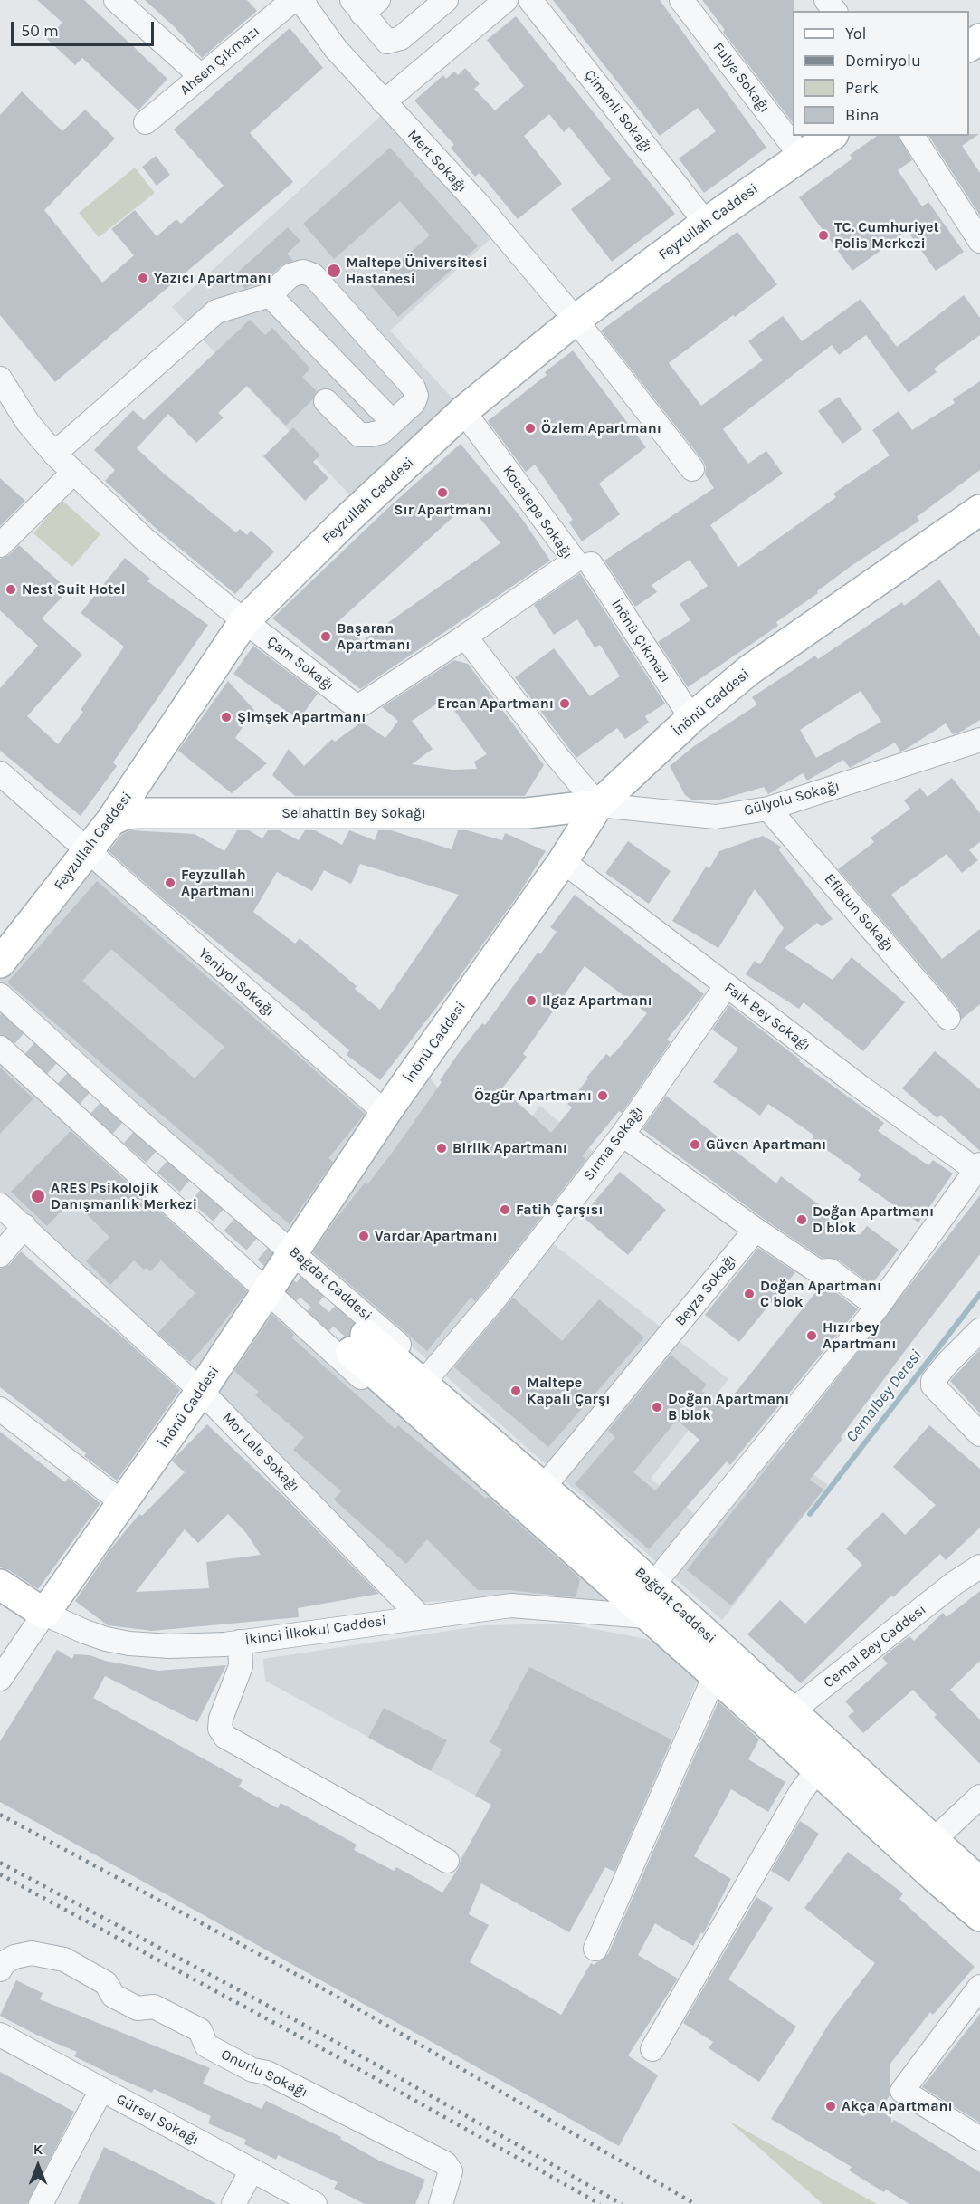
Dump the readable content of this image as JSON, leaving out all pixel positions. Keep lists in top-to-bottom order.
{
  "streets": {
    "main road": [
      "Feyzullah Caddesi",
      "İnönü Caddesi",
      "Selahattin Bey Sokağı",
      "Bağdat Caddesi",
      "İkinci İlkokul Caddesi"
    ],
    "street": [
      "Ahsen Çıkmazı",
      "Fulya Sokağı",
      "Çimenli Sokağı",
      "Mert Sokağı",
      "Kocatepe Sokağı",
      "İnönü Çıkmazı",
      "Çam Sokağı",
      "Gülyolu Sokağı",
      "Eflatun Sokağı",
      "Yeniyol Sokağı",
      "Faik Bey Sokağı",
      "Sırma Sokağı",
      "Beyza Sokağı",
      "Mor Lale Sokağı",
      "Cemal Bey Caddesi",
      "Onurlu Sokağı",
      "Gürsel Sokağı"
    ]
  },
  "crossings": [
    ["Fulya Sokağı", "Feyzullah Caddesi"],
    ["Çimenli Sokağı", "Feyzullah Caddesi"],
    ["Mert Sokağı", "Feyzullah Caddesi"],
    ["Feyzullah Caddesi", "Kocatepe Sokağı"],
    ["Feyzullah Caddesi", "Çam Sokağı"],
    ["Feyzullah Caddesi", "Selahattin Bey Sokağı"],
    ["Feyzullah Caddesi", "Yeniyol Sokağı"],
    ["Kocatepe Sokağı", "Çam Sokağı"],
    ["İnönü Çıkmazı", "İnönü Caddesi"],
    ["İnönü Caddesi", "Gülyolu Sokağı"],
    ["İnönü Caddesi", "Selahattin Bey Sokağı"],
    ["İnönü Caddesi", "Yeniyol Sokağı"],
    ["İnönü Caddesi", "Faik Bey Sokağı"],
    ["İnönü Caddesi", "Bağdat Caddesi"],
    ["İnönü Caddesi", "Mor Lale Sokağı"],
    ["İnönü Caddesi", "İkinci İlkokul Caddesi"],
    ["Gülyolu Sokağı", "Selahattin Bey Sokağı"],
    ["Gülyolu Sokağı", "Eflatun Sokağı"],
    ["Faik Bey Sokağı", "Sırma Sokağı"],
    ["Sırma Sokağı", "Bağdat Caddesi"],
    ["Bağdat Caddesi", "Beyza Sokağı"],
    ["Bağdat Caddesi", "İkinci İlkokul Caddesi"],
    ["Bağdat Caddesi", "Cemal Bey Caddesi"],
    ["Mor Lale Sokağı", "İkinci İlkokul Caddesi"]
  ],
  "water": ["Cemalbey Deresi"],
  "places": [
    "TC. Cumhuriyet Polis Merkezi",
    "Maltepe Üniversitesi Hastanesi",
    "Yazıcı Apartmanı",
    "Özlem Apartmanı",
    "Sır Apartmanı",
    "Nest Suit Hotel",
    "Başaran Apartmanı",
    "Ercan Apartmanı",
    "Şimşek Apartmanı",
    "Feyzullah Apartmanı",
    "Ilgaz Apartmanı",
    "Özgür Apartmanı",
    "Güven Apartmanı",
    "Birlik Apartmanı",
    "ARES Psikolojik Danışmanlık Merkezi",
    "Fatih Çarşısı",
    "Doğan Apartmanı D blok",
    "Vardar Apartmanı",
    "Doğan Apartmanı C blok",
    "Hızırbey Apartmanı",
    "Maltepe Kapalı Çarşı",
    "Doğan Apartmanı B blok",
    "Akça Apartmanı"
  ],
  "legend": [
    "Yol",
    "Demiryolu",
    "Park",
    "Bina"
  ],
  "scale_bar": "50 m",
  "north": "top"
}
